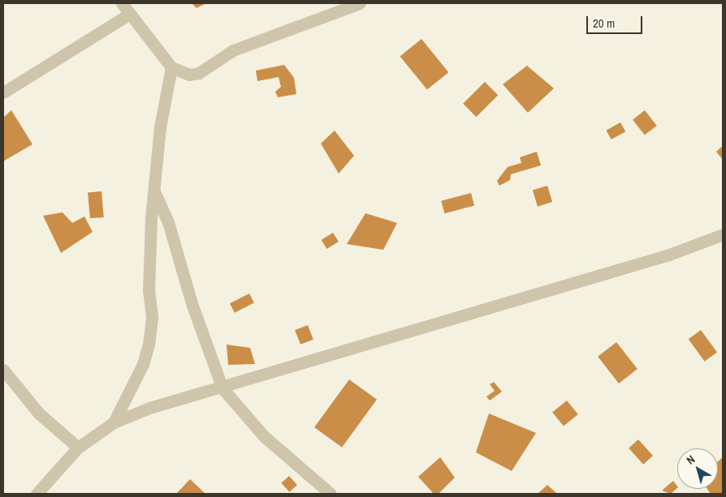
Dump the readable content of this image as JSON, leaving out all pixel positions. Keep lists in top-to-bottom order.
{
  "scale_bar": "20 m",
  "north": "top left"
}
